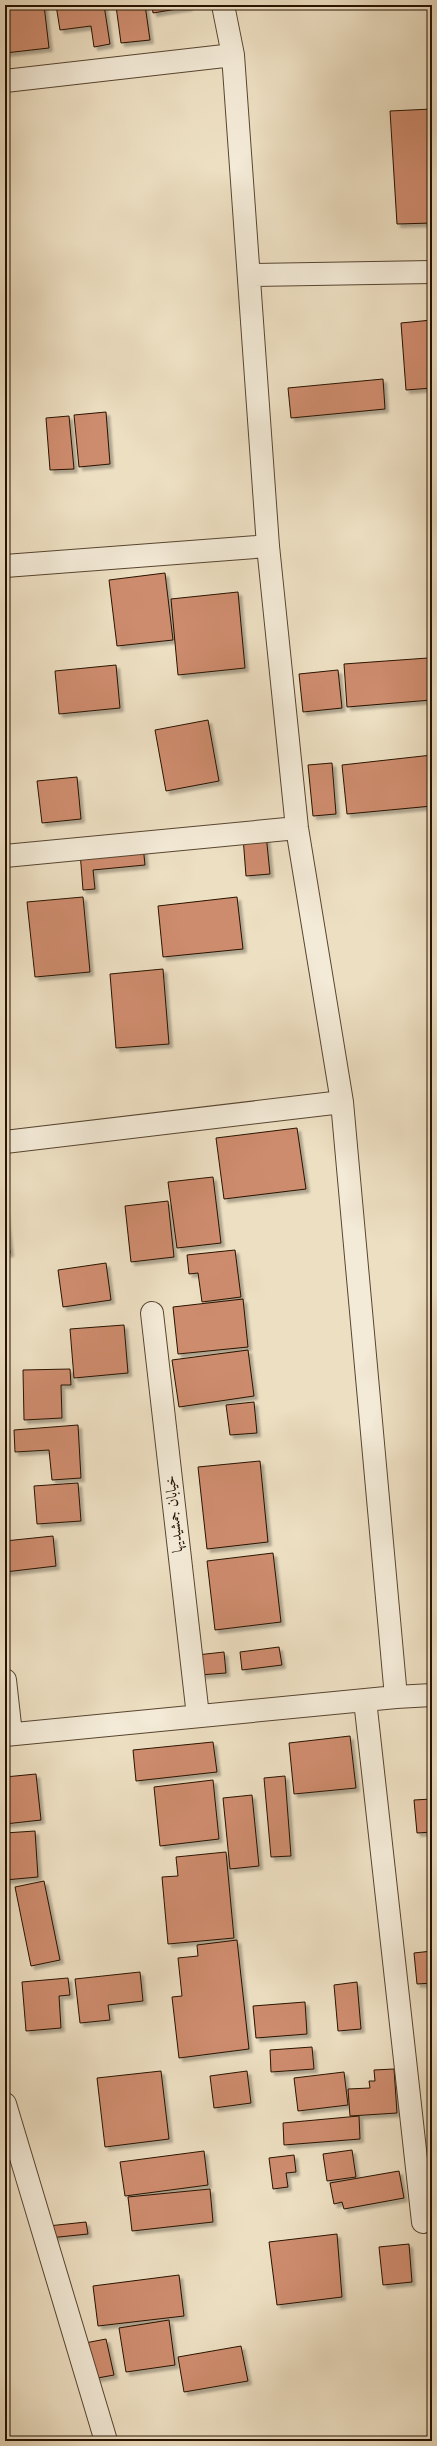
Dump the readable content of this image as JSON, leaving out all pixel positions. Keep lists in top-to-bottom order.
{
  "streets": {
    "street": ["خیابان جمشیدیها"]
  }
}
